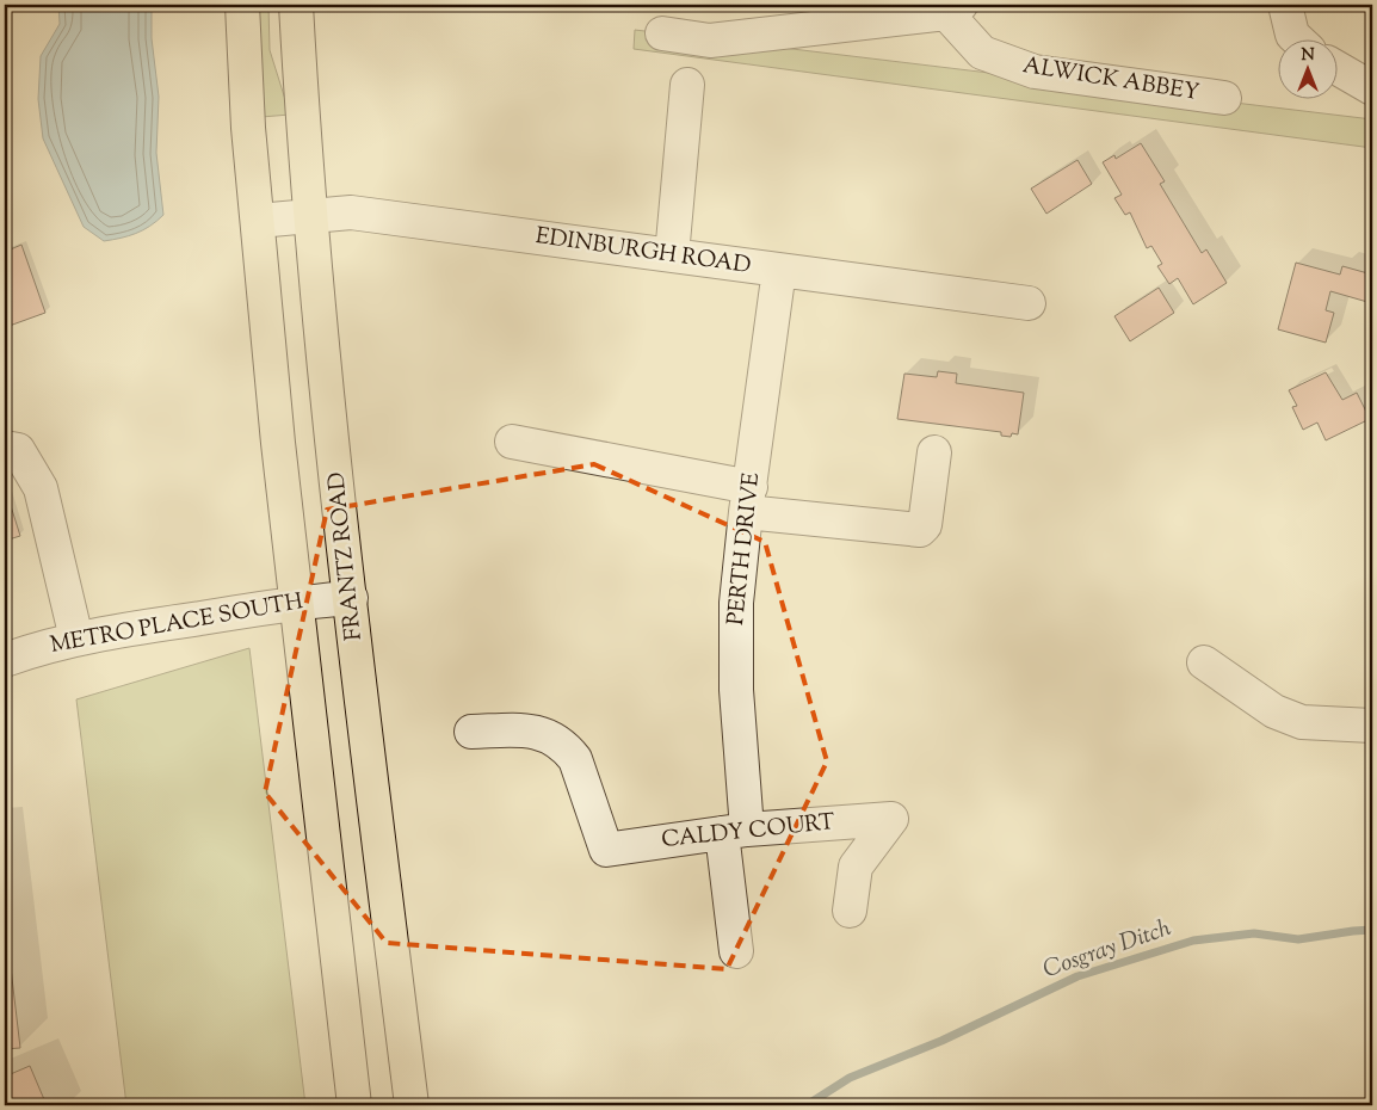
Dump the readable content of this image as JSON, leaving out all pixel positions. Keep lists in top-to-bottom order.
{
  "streets": {
    "main road": ["FRANTZ ROAD"],
    "street": [
      "ALWICK ABBEY",
      "EDINBURGH ROAD",
      "PERTH DRIVE",
      "METRO PLACE SOUTH",
      "CALDY COURT"
    ]
  },
  "crossings": [
    ["EDINBURGH ROAD", "PERTH DRIVE"],
    ["EDINBURGH ROAD", "FRANTZ ROAD"],
    ["PERTH DRIVE", "CALDY COURT"],
    ["FRANTZ ROAD", "METRO PLACE SOUTH"]
  ],
  "water": ["Cosgray Ditch"],
  "north": "top"
}
